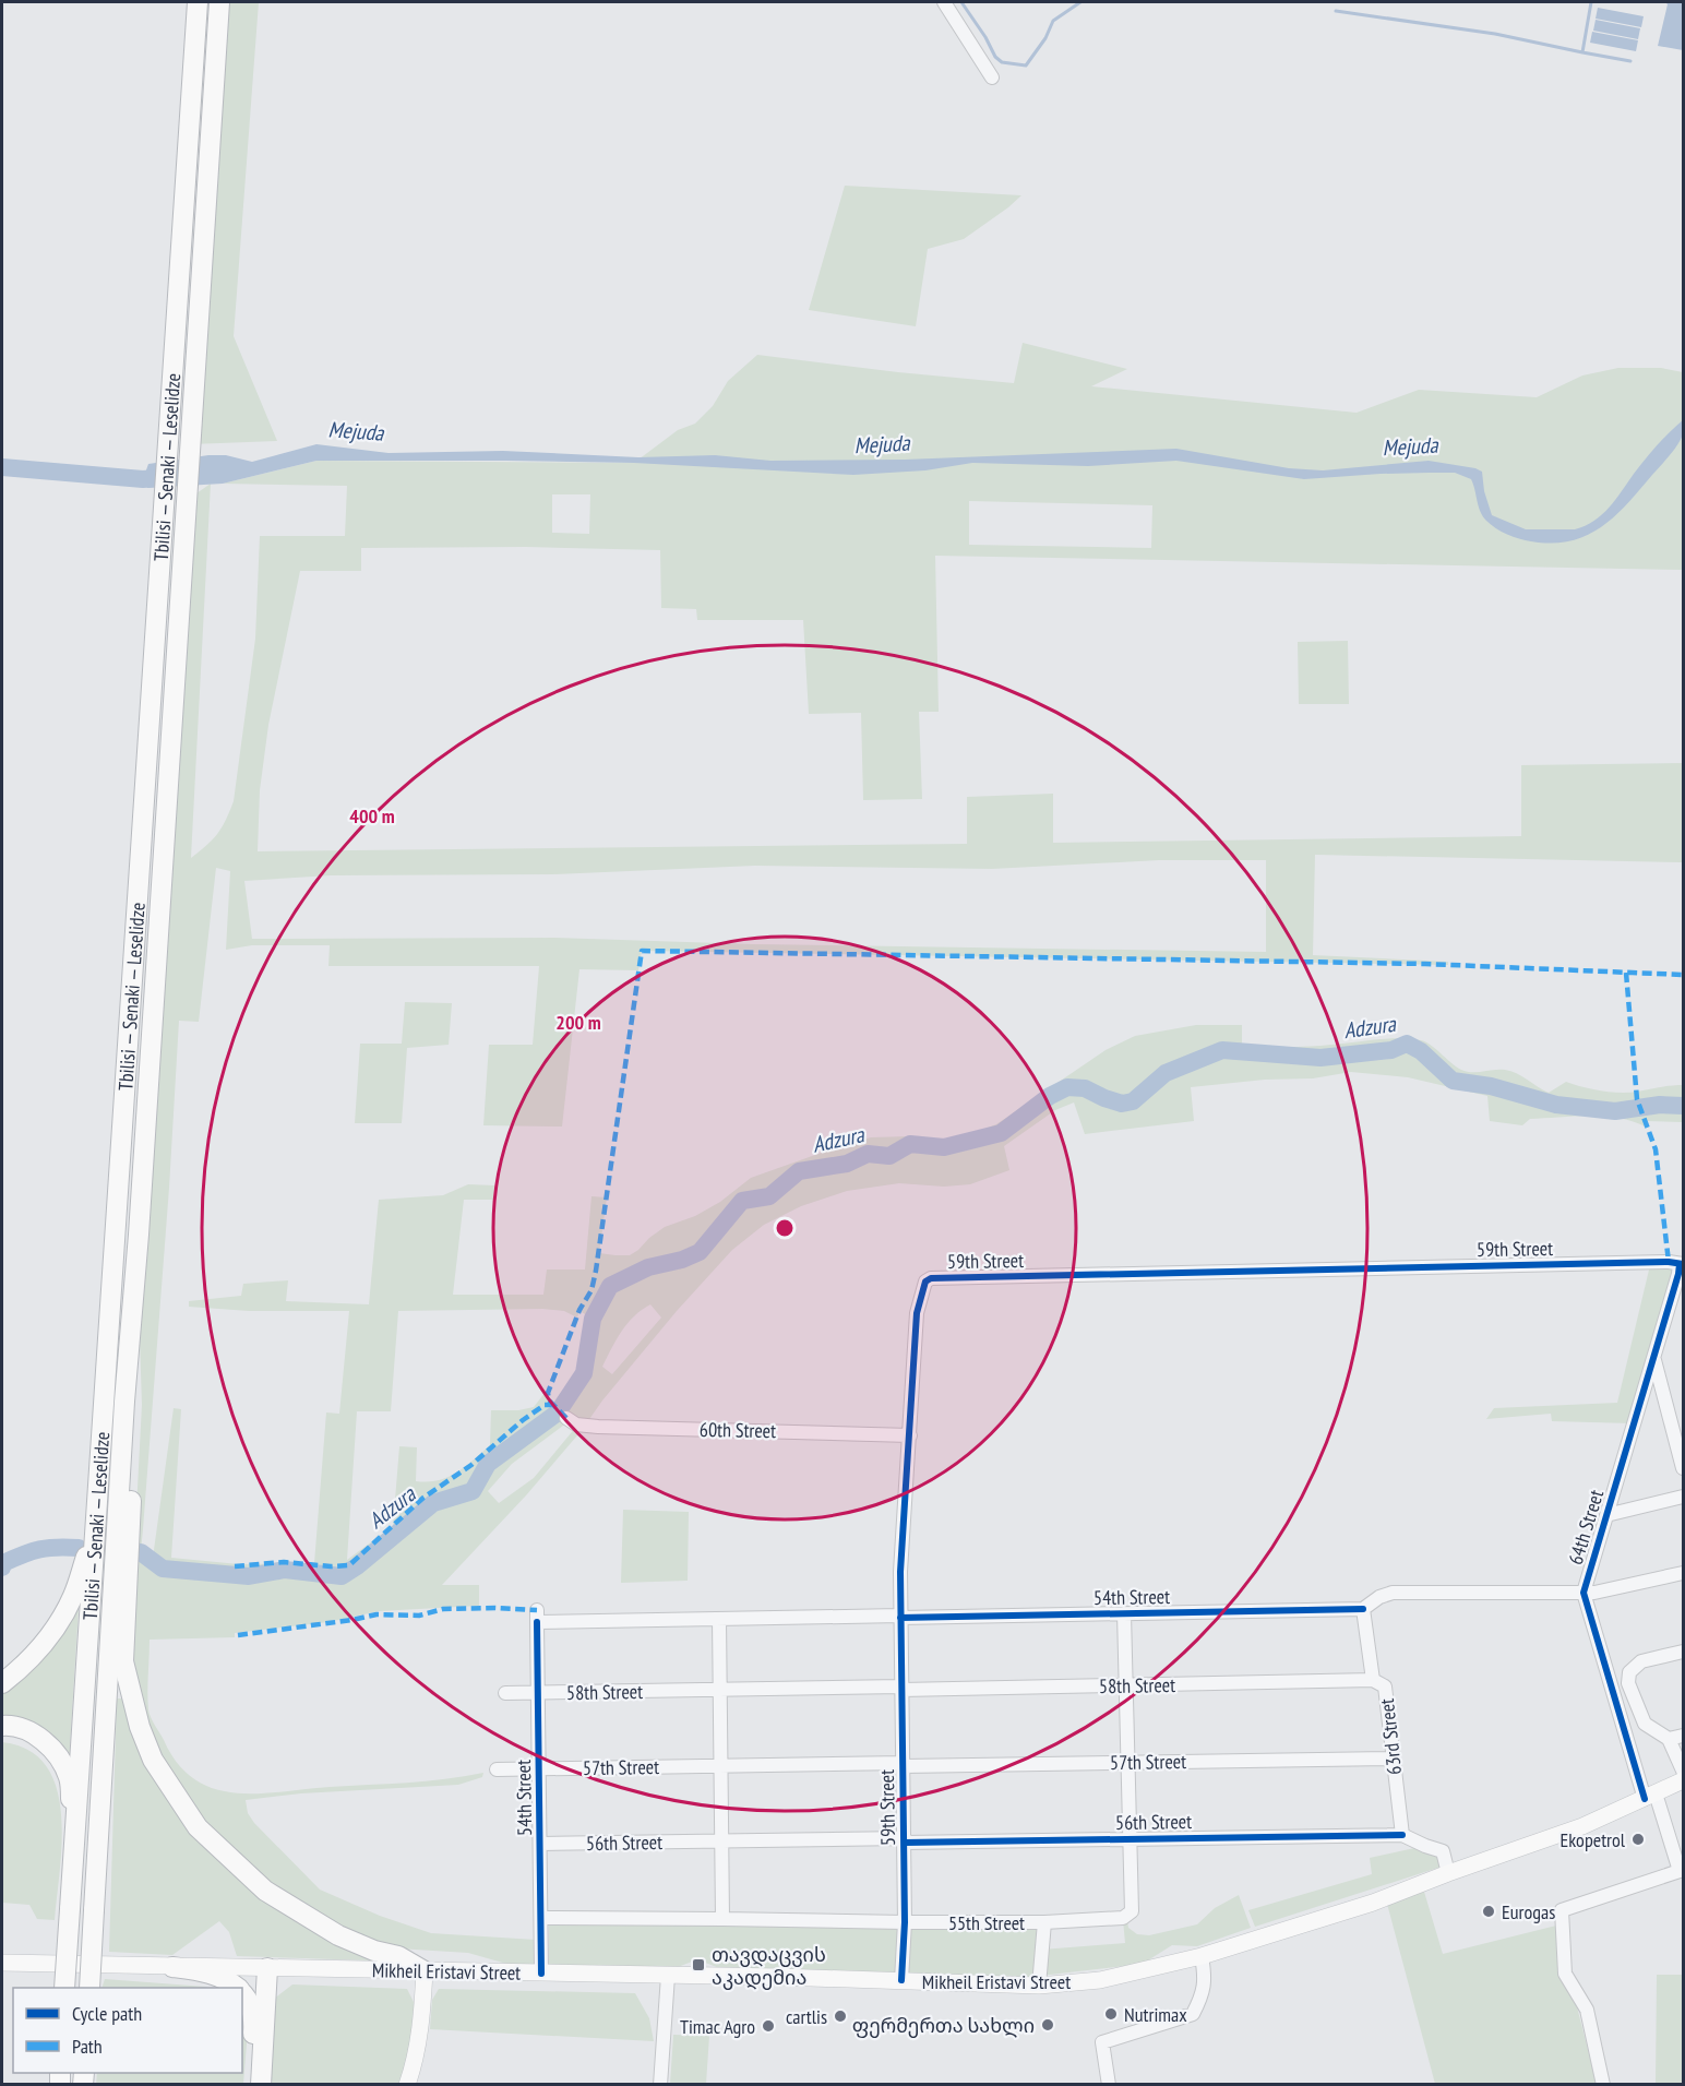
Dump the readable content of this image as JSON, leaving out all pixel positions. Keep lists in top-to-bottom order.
{
  "streets": {
    "highway": ["Tbilisi — Senaki — Leselidze"],
    "main road": ["Mikheil Eristavi Street"],
    "street": [
      "59th Street",
      "60th Street",
      "64th Street",
      "54th Street",
      "58th Street",
      "63rd Street",
      "57th Street",
      "56th Street",
      "55th Street"
    ]
  },
  "crossings": [
    ["59th Street", "60th Street"],
    ["59th Street", "64th Street"],
    ["59th Street", "54th Street"],
    ["59th Street", "58th Street"],
    ["59th Street", "57th Street"],
    ["59th Street", "56th Street"],
    ["59th Street", "55th Street"],
    ["59th Street", "Mikheil Eristavi Street"],
    ["64th Street", "Mikheil Eristavi Street"],
    ["54th Street", "58th Street"],
    ["54th Street", "63rd Street"],
    ["54th Street", "57th Street"],
    ["54th Street", "56th Street"],
    ["54th Street", "55th Street"],
    ["54th Street", "Mikheil Eristavi Street"],
    ["58th Street", "63rd Street"],
    ["58th Street", "55th Street"],
    ["63rd Street", "57th Street"],
    ["63rd Street", "56th Street"],
    ["57th Street", "55th Street"],
    ["56th Street", "55th Street"]
  ],
  "water": ["Mejuda", "Adzura"],
  "places": {
    "other": [
      "Ekopetrol",
      "Eurogas",
      "Nutrimax",
      "cartlis",
      "ფერმერთა სახლი",
      "Timac Agro"
    ],
    "transit": ["თავდაცვის აკადემია"]
  },
  "legend": ["Cycle path", "Path"],
  "rings": ["400 m", "200 m"]
}
